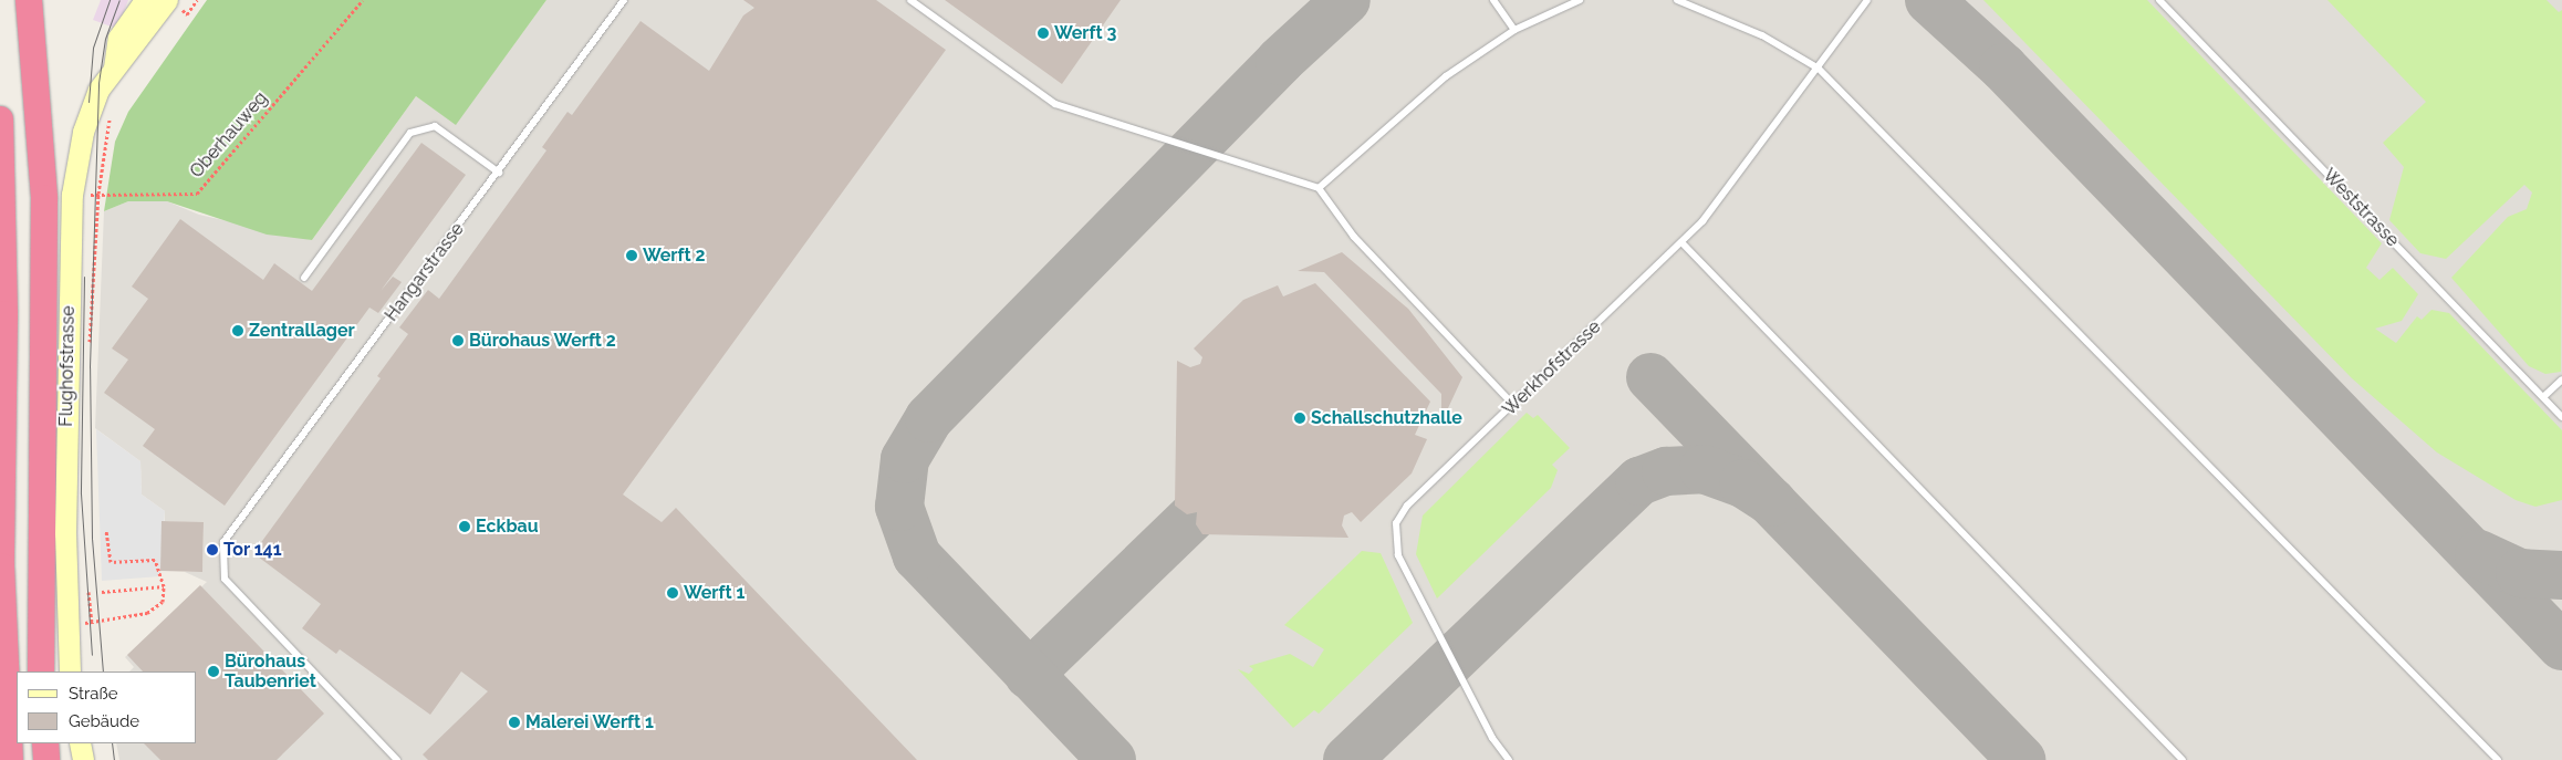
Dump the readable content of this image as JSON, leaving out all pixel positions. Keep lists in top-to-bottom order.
{
  "streets": {
    "main road": ["Flughofstrasse"],
    "lane": ["Weststrasse", "Hangarstrasse", "Werkhofstrasse"],
    "path": ["Oberhauweg"]
  },
  "crossings": [
    ["Oberhauweg", "Flughofstrasse"]
  ],
  "places": [
    "Werft 3",
    "Werft 2",
    "Zentrallager",
    "Bürohaus Werft 2",
    "Schallschutzhalle",
    "Eckbau",
    "Tor 141",
    "Werft 1",
    "Bürohaus Taubenriet",
    "Malerei Werft 1"
  ],
  "legend": ["Straße", "Gebäude"]
}
